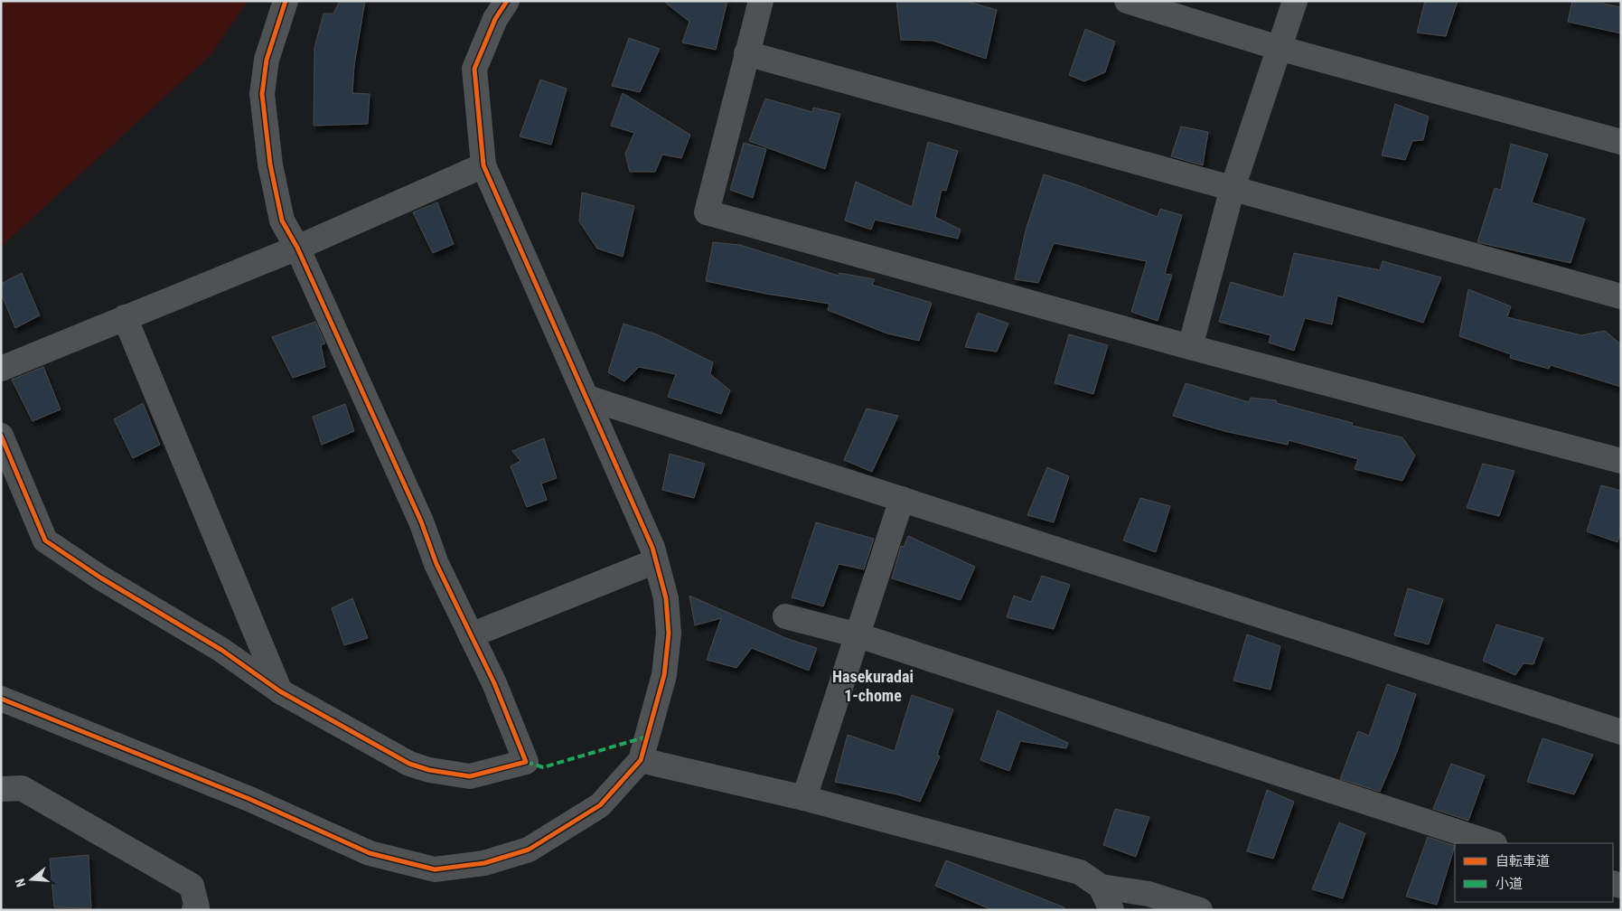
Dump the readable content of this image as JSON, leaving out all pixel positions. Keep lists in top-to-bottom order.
{
  "districts": ["Hasekuradai 1-chome"],
  "legend": ["自転車道", "小道"],
  "north": "left"
}
